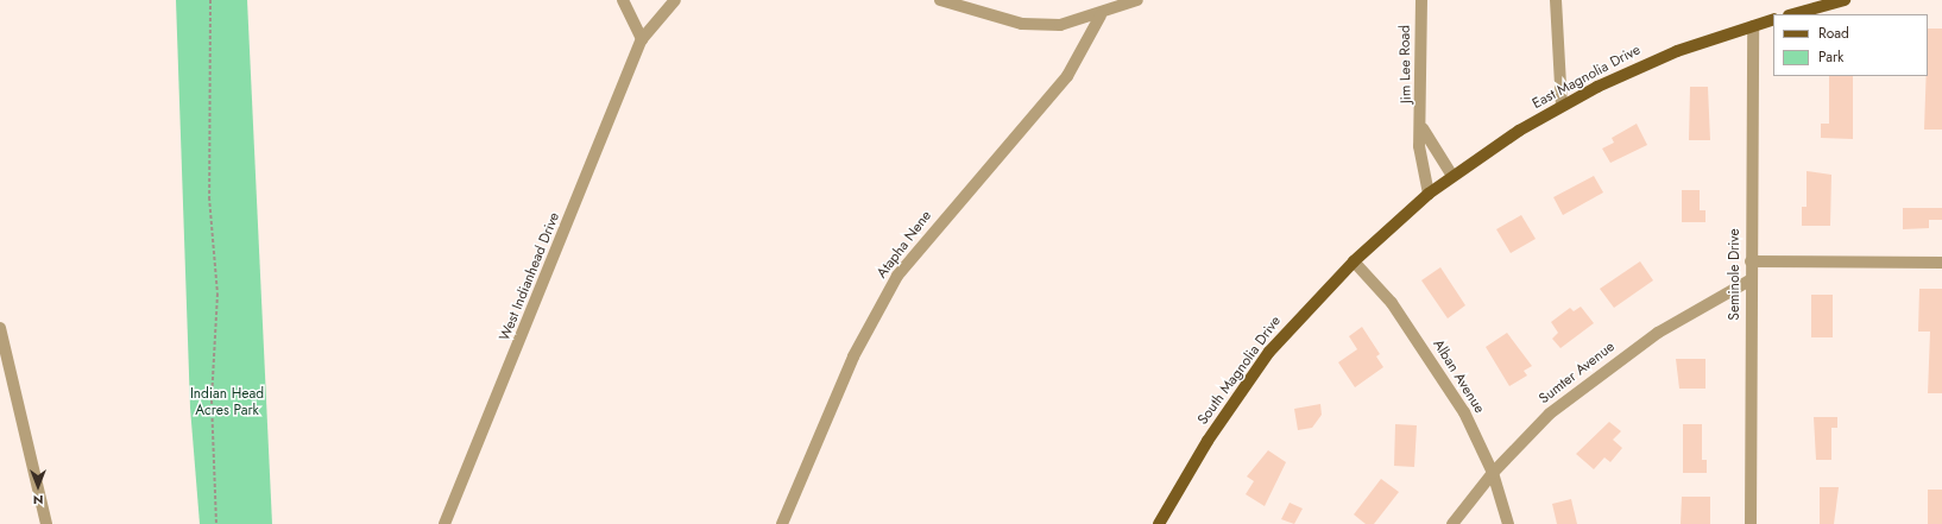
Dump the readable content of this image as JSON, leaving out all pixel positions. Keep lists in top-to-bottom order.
{
  "streets": {
    "main road": ["East Magnolia Drive", "South Magnolia Drive"],
    "street": [
      "Jim Lee Road",
      "Atapha Nene",
      "Seminole Drive",
      "West Indianhead Drive",
      "Sumter Avenue",
      "Alban Avenue"
    ]
  },
  "crossings": [
    ["Jim Lee Road", "East Magnolia Drive"],
    ["Jim Lee Road", "South Magnolia Drive"],
    ["East Magnolia Drive", "Seminole Drive"],
    ["East Magnolia Drive", "South Magnolia Drive"],
    ["Seminole Drive", "Sumter Avenue"],
    ["South Magnolia Drive", "Alban Avenue"],
    ["Sumter Avenue", "Alban Avenue"]
  ],
  "parks": ["Indian Head Acres Park"],
  "legend": ["Road", "Park"],
  "north": "bottom"
}
